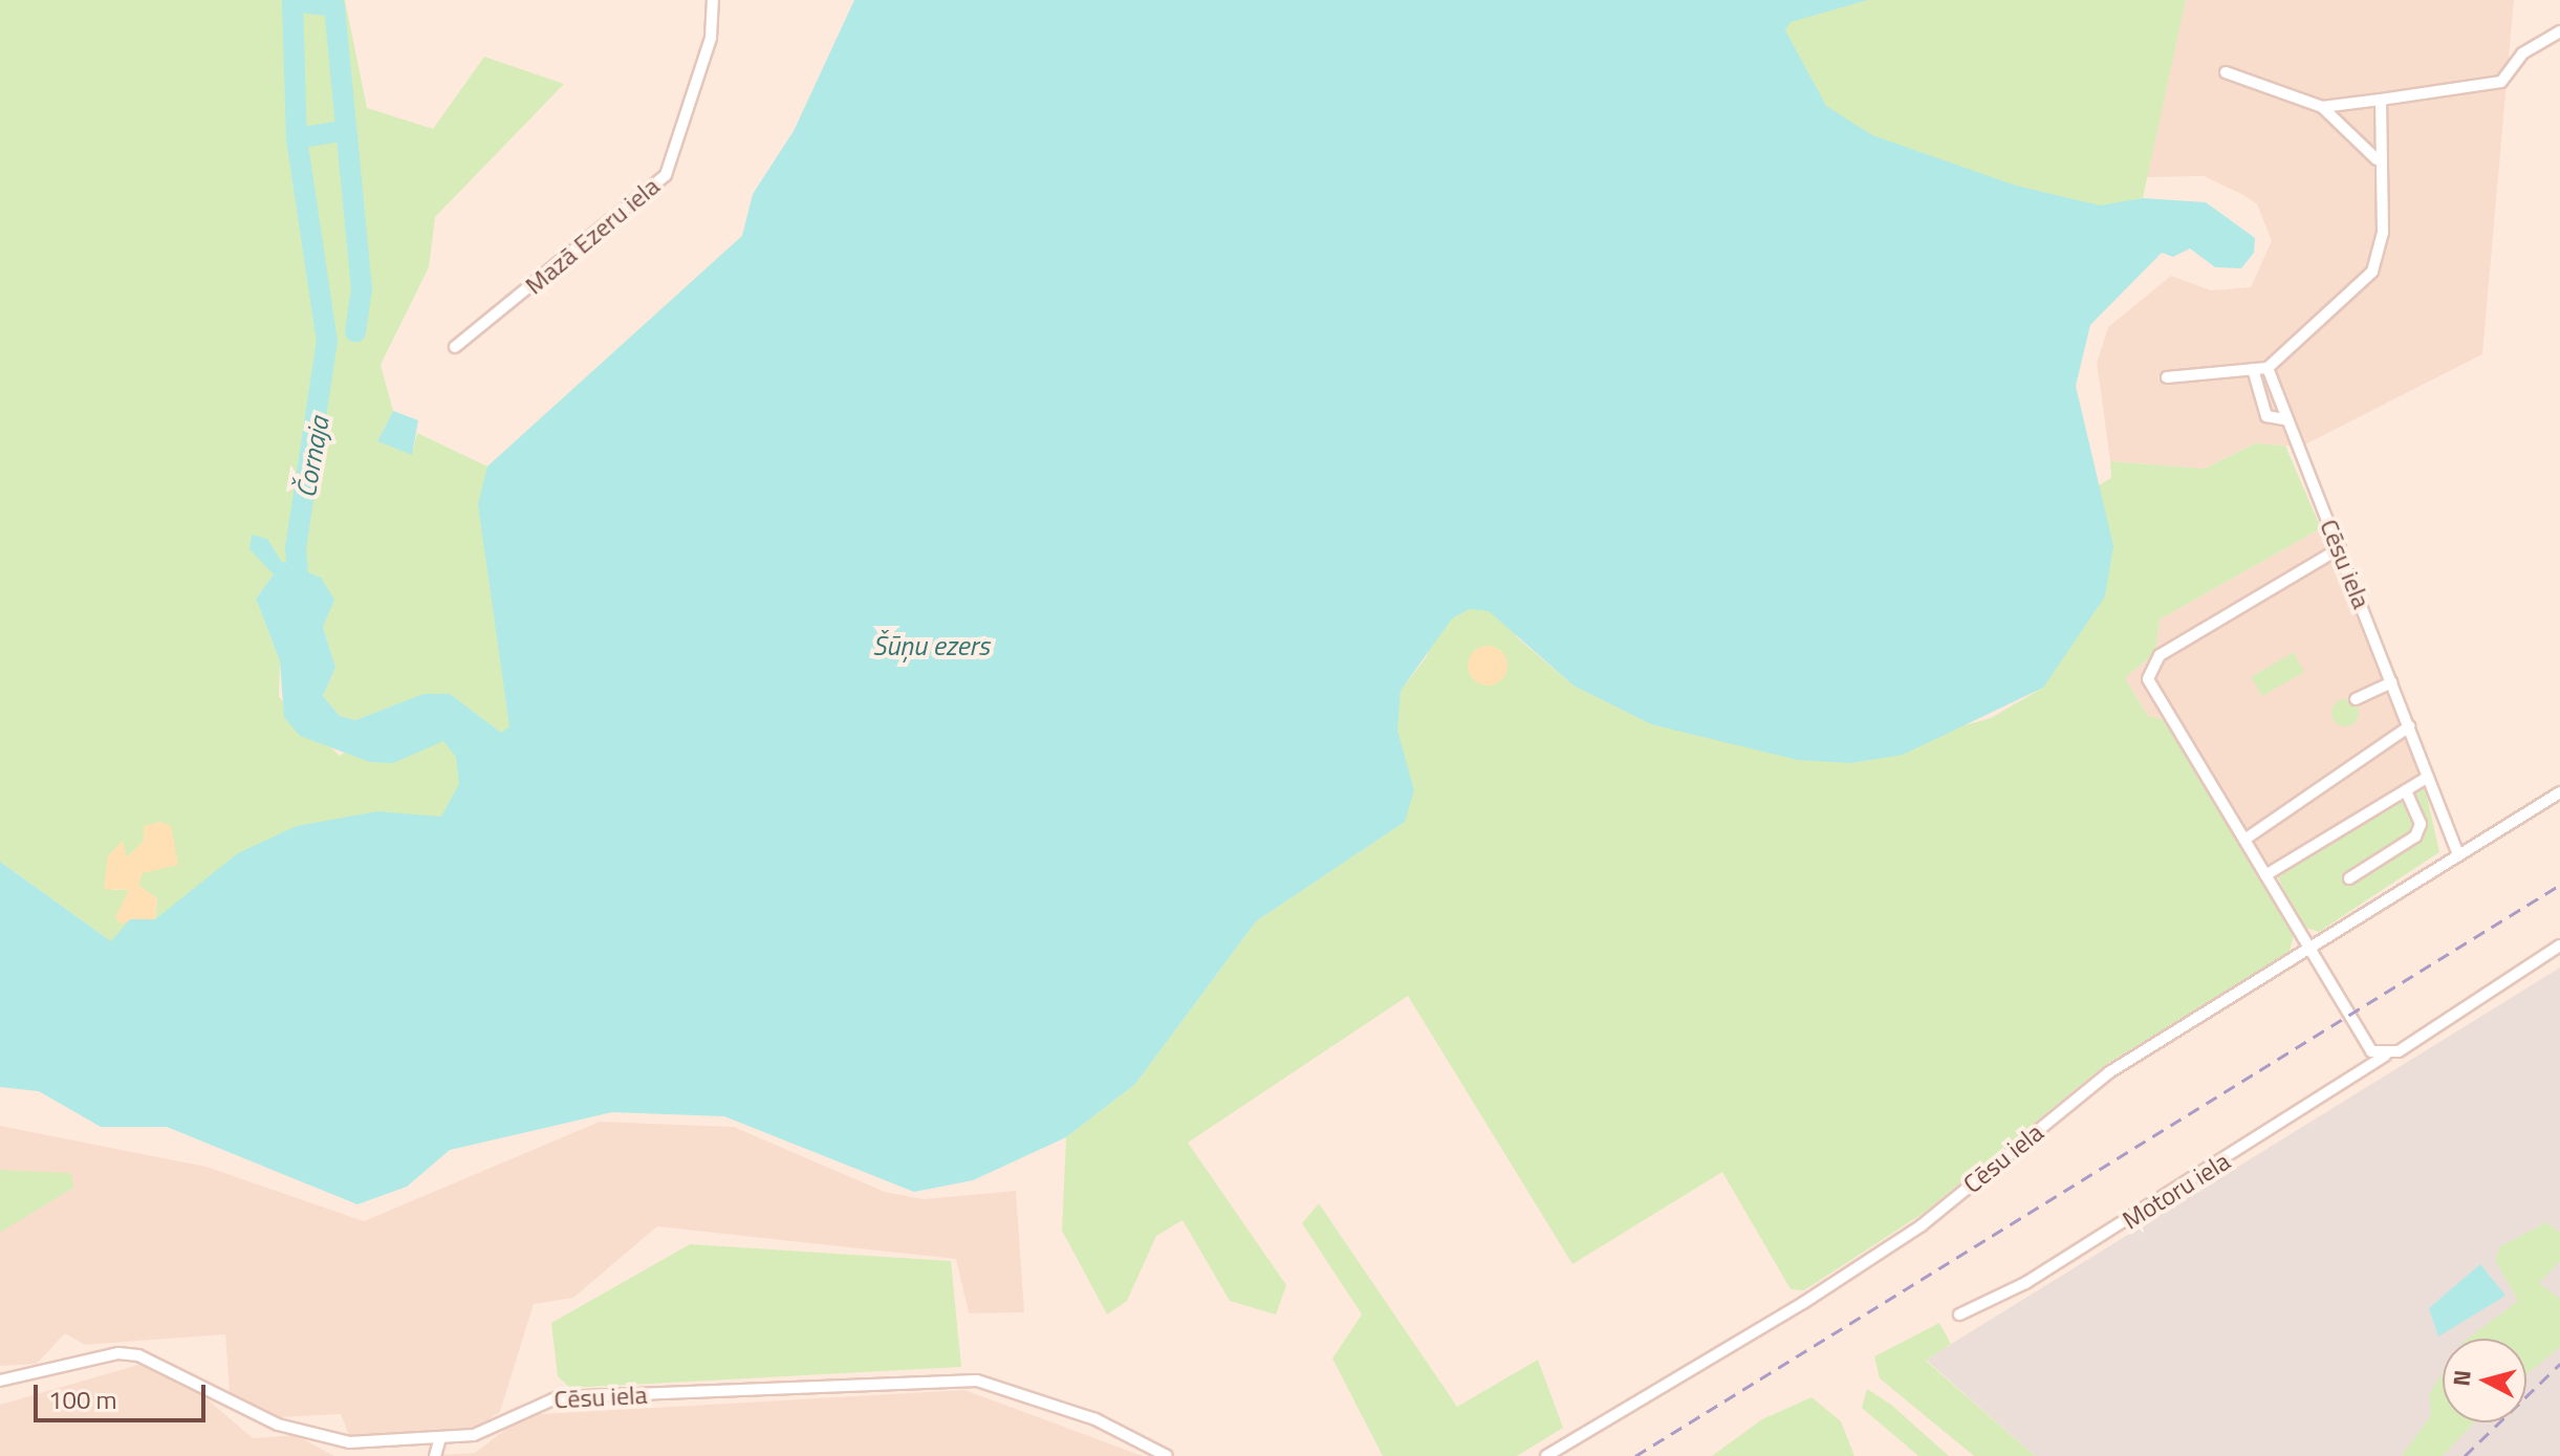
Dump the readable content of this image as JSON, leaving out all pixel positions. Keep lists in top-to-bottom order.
{
  "streets": {
    "street": ["Mazā Ezeru iela", "Cēsu iela", "Motoru iela"]
  },
  "water": ["Čornaja", "Šūņu ezers"],
  "scale_bar": "100 m",
  "north": "left"
}
